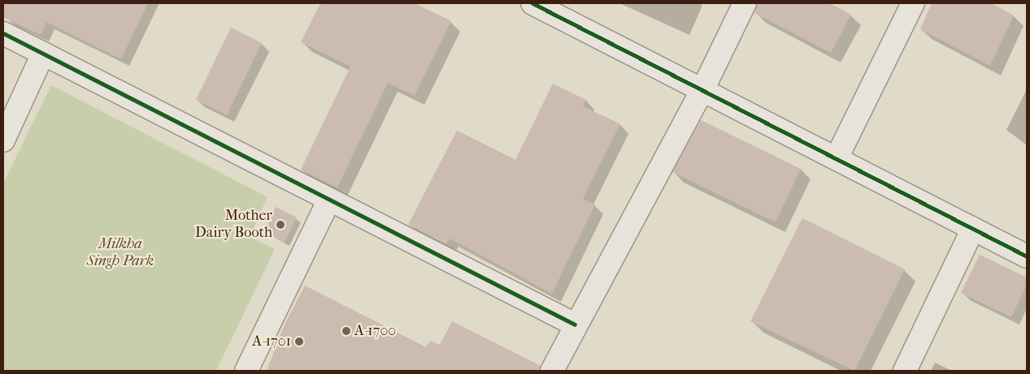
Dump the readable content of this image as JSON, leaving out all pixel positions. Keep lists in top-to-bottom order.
{
  "parks": ["Milkha Singh Park"],
  "places": ["Mother Dairy Booth", "A-1700", "A-1701"]
}
